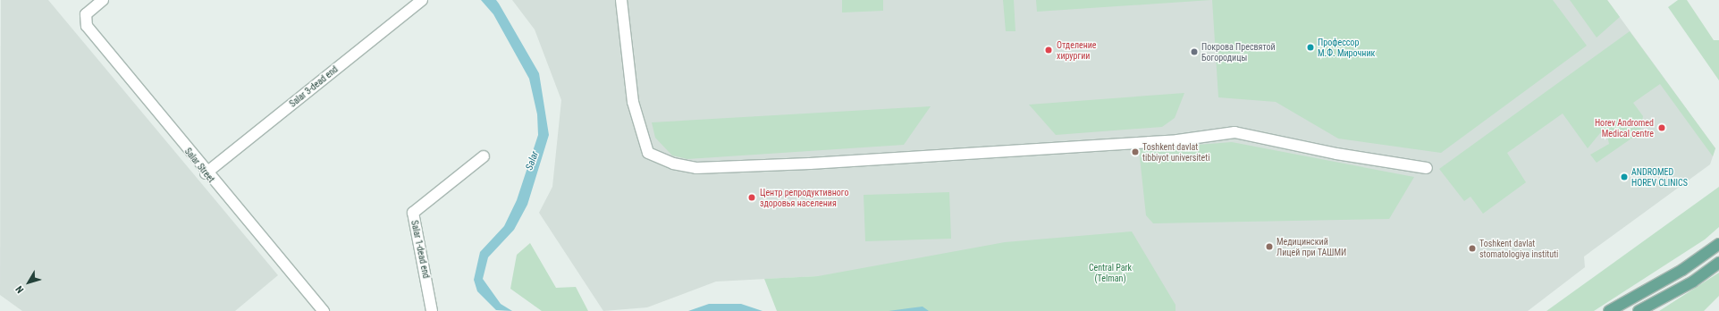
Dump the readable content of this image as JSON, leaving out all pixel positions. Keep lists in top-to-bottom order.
{
  "streets": {
    "street": ["Salar 3-dead end", "Salar Street", "Salar 1-dead end"]
  },
  "crossings": [
    ["Salar 3-dead end", "Salar Street"]
  ],
  "water": ["Salar"],
  "parks": ["Central Park (Telman)"],
  "places": [
    "Профессор М.Ф. Мирочник",
    "Отделение хирургии",
    "Покрова Пресвятой Богородицы",
    "Horev Andromed Medical centre",
    "Toshkent davlat tibbiyot universiteti",
    "ANDROMED HOREV CLINICS",
    "Центр репродуктивного здоровья населения",
    "Медицинский Лицей при ТАШМИ",
    "Toshkent davlat stomatologiya instituti"
  ],
  "north": "bottom left"
}
